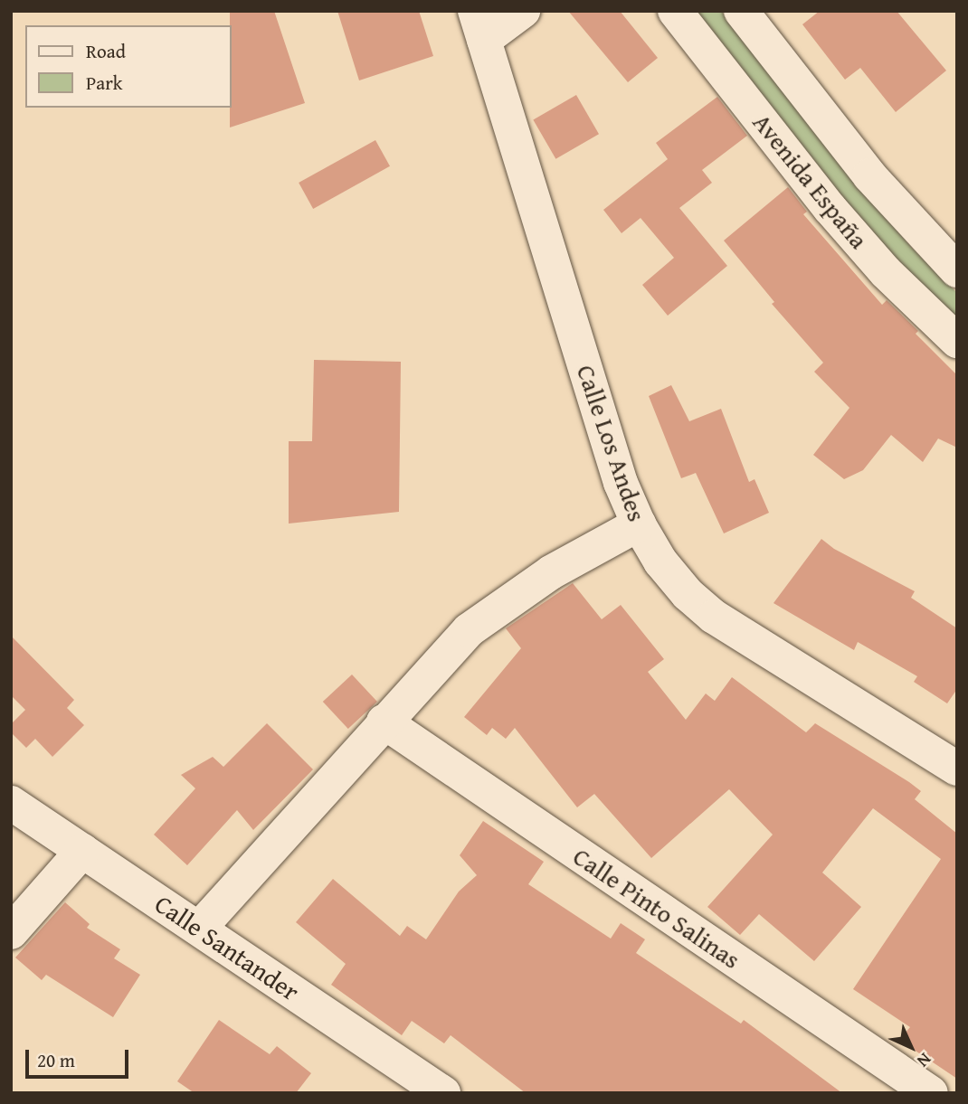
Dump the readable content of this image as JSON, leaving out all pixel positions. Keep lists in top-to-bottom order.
{
  "streets": {
    "street": [
      "Avenida España",
      "Calle Los Andes",
      "Calle Pinto Salinas",
      "Calle Santander"
    ]
  },
  "legend": ["Road", "Park"],
  "scale_bar": "20 m",
  "north": "bottom right"
}
